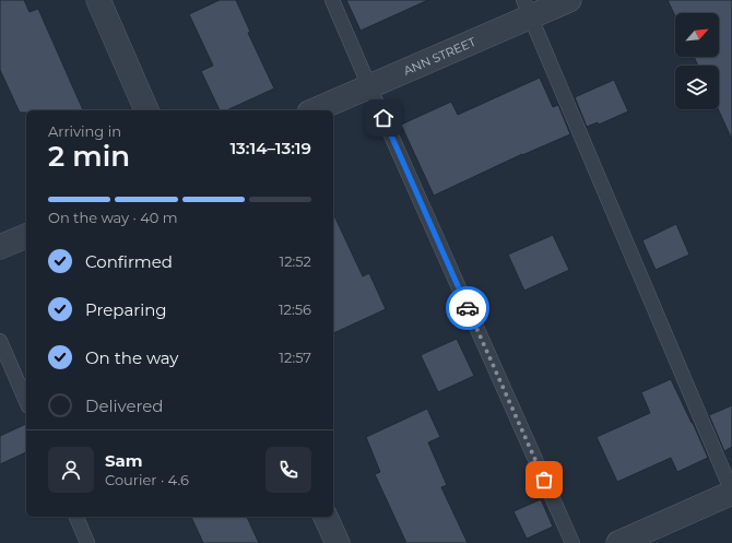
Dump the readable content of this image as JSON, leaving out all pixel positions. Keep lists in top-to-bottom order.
{
  "streets": {
    "street": ["ANN STREET"]
  },
  "north": "top right",
  "page": {
    "heading": ["2 min", "Arriving in", "13:14–13:19"],
    "panel": ["Sam", "Courier · 4.6"],
    "bar": "On the way · 40 m",
    "list": [
      ["Confirmed", "12:52"],
      ["Preparing", "12:56"],
      ["On the way", "12:57"],
      "Delivered"
    ]
  }
}
